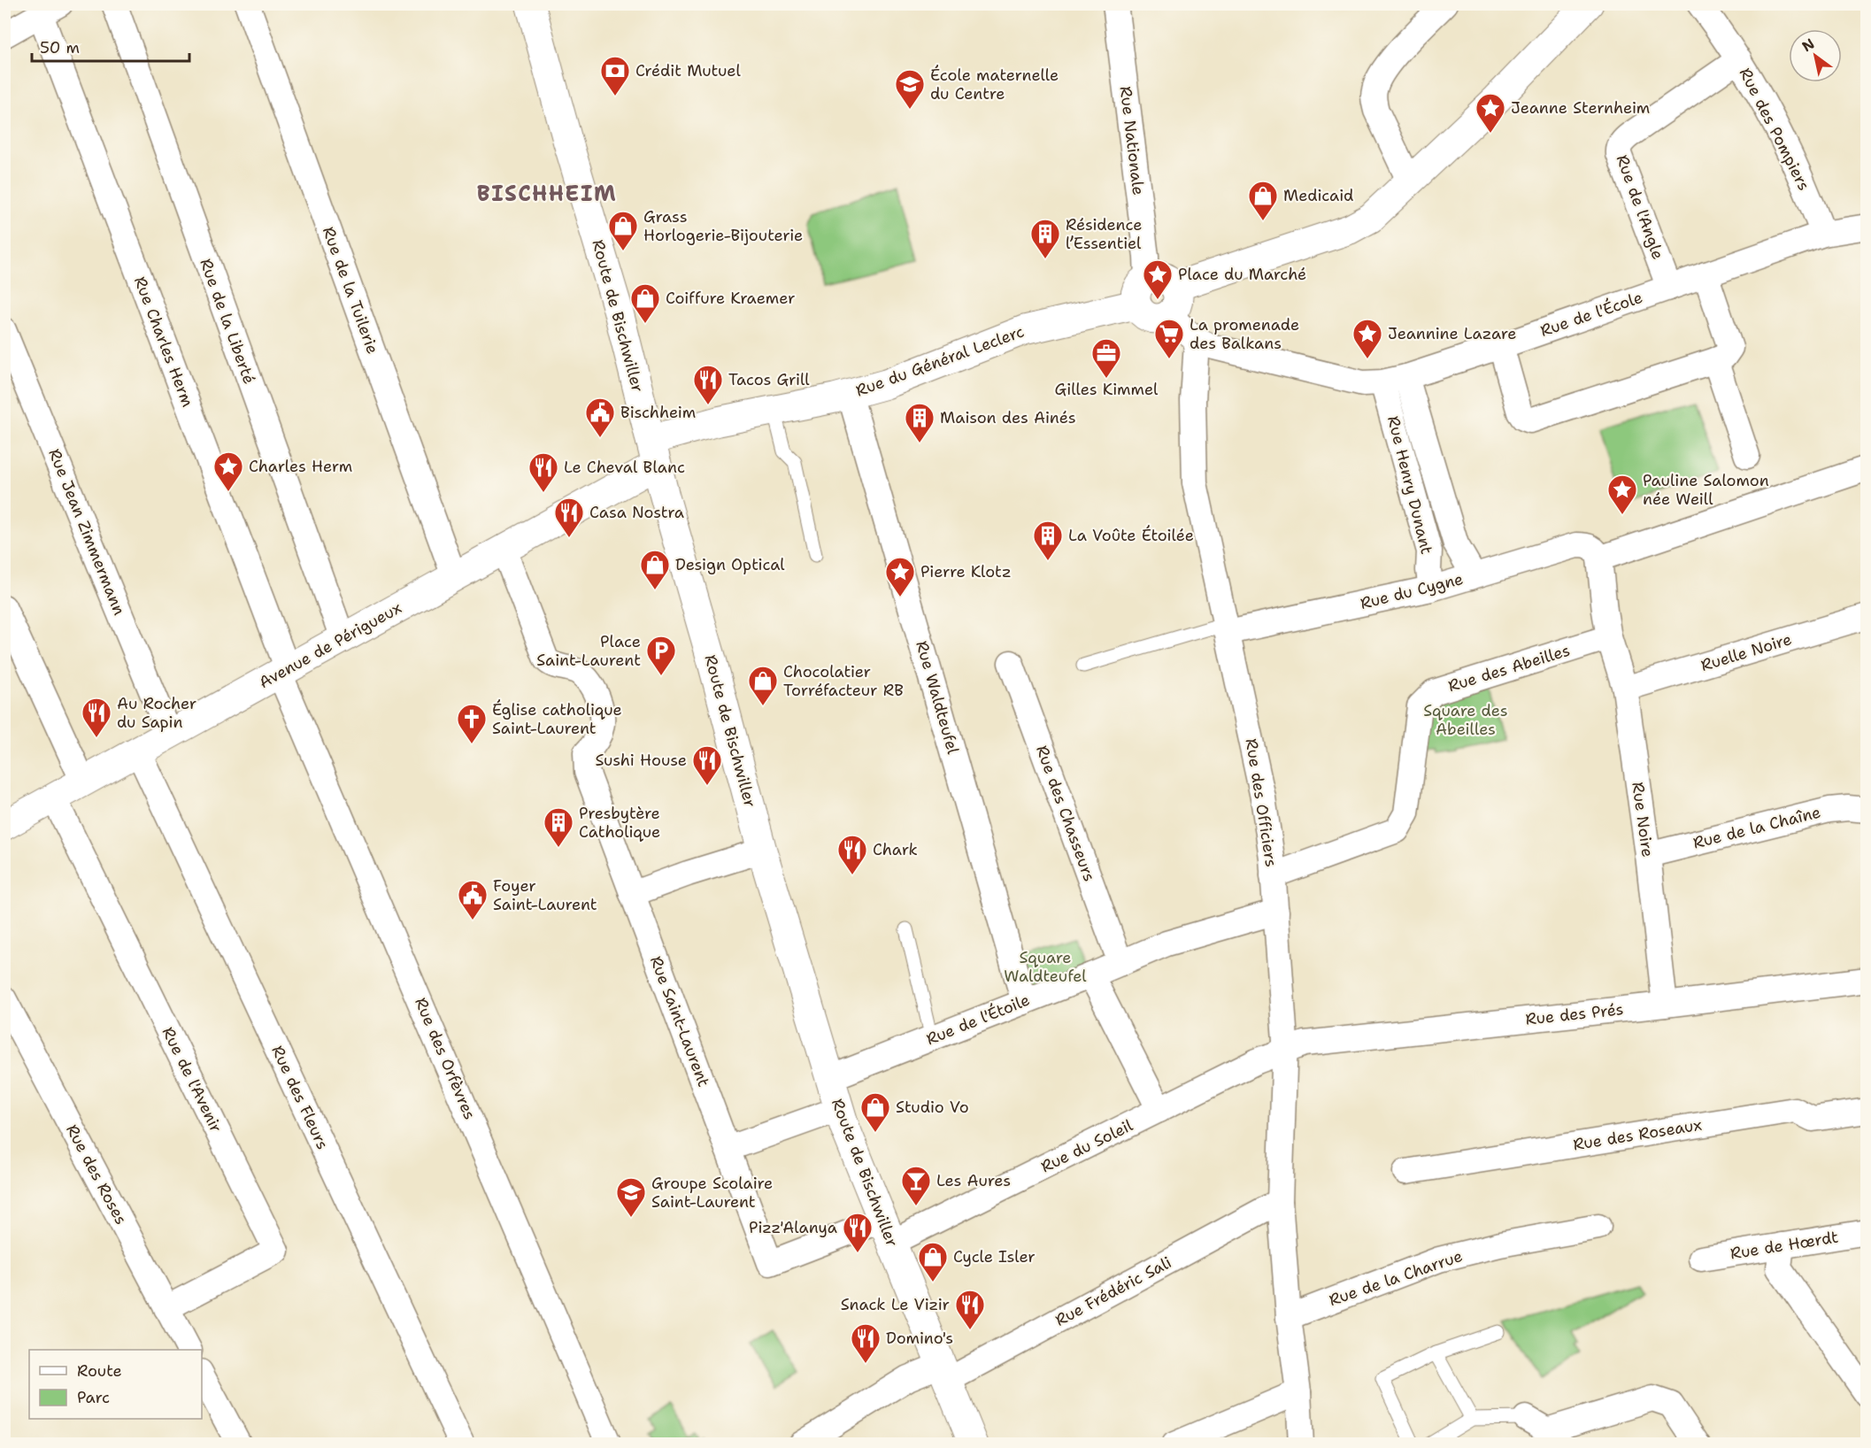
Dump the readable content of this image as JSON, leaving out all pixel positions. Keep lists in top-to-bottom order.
{
  "streets": {
    "street": [
      "Rue des Pompiers",
      "Rue Nationale",
      "Rue de l'Angle",
      "Rue de la Tuilerie",
      "Rue de l'École",
      "Route de Bischwiller",
      "Rue de la Liberté",
      "Rue Charles Herm",
      "Rue du Général Leclerc",
      "Rue Henry Dunant",
      "Rue Jean Zimmermann",
      "Rue du Cygne",
      "Avenue de Périgueux",
      "Ruelle Noire",
      "Rue des Abeilles",
      "Rue Waldteufel",
      "Rue des Officiers",
      "Rue des Chasseurs",
      "Rue Noire",
      "Rue de la Chaîne",
      "Rue des Prés",
      "Rue de l'Étoile",
      "Rue Saint-Laurent",
      "Rue des Orfèvres",
      "Rue de l'Avenir",
      "Rue des Fleurs",
      "Rue des Roseaux",
      "Rue du Soleil",
      "Rue des Roses",
      "Rue de Hœrdt",
      "Rue de la Charrue",
      "Rue Frédéric Sali"
    ]
  },
  "crossings": [
    ["Rue des Pompiers", "Rue de l'Angle"],
    ["Rue des Pompiers", "Rue de l'École"],
    ["Rue Nationale", "Rue de l'École"],
    ["Rue Nationale", "Rue du Général Leclerc"],
    ["Rue de l'Angle", "Rue de l'École"],
    ["Rue de la Tuilerie", "Avenue de Périgueux"],
    ["Rue de l'École", "Rue du Général Leclerc"],
    ["Rue de l'École", "Rue Henry Dunant"],
    ["Rue de l'École", "Rue des Officiers"],
    ["Route de Bischwiller", "Rue du Général Leclerc"],
    ["Route de Bischwiller", "Avenue de Périgueux"],
    ["Route de Bischwiller", "Rue de l'Étoile"],
    ["Route de Bischwiller", "Rue Saint-Laurent"],
    ["Route de Bischwiller", "Rue du Soleil"],
    ["Route de Bischwiller", "Rue Frédéric Sali"],
    ["Rue de la Liberté", "Avenue de Périgueux"],
    ["Rue Charles Herm", "Avenue de Périgueux"],
    ["Rue Charles Herm", "Rue des Orfèvres"],
    ["Rue du Général Leclerc", "Avenue de Périgueux"],
    ["Rue du Général Leclerc", "Rue Waldteufel"],
    ["Rue Henry Dunant", "Rue du Cygne"],
    ["Rue Jean Zimmermann", "Avenue de Périgueux"],
    ["Rue du Cygne", "Rue des Officiers"],
    ["Avenue de Périgueux", "Rue Saint-Laurent"],
    ["Avenue de Périgueux", "Rue des Orfèvres"],
    ["Avenue de Périgueux", "Rue de l'Avenir"],
    ["Avenue de Périgueux", "Rue des Fleurs"],
    ["Ruelle Noire", "Rue Noire"],
    ["Rue des Abeilles", "Rue des Officiers"],
    ["Rue des Abeilles", "Rue Noire"],
    ["Rue Waldteufel", "Rue de l'Étoile"],
    ["Rue des Officiers", "Rue des Prés"],
    ["Rue des Officiers", "Rue de l'Étoile"],
    ["Rue des Officiers", "Rue du Soleil"],
    ["Rue des Officiers", "Rue de la Charrue"],
    ["Rue des Officiers", "Rue Frédéric Sali"],
    ["Rue des Chasseurs", "Rue de l'Étoile"],
    ["Rue Noire", "Rue de la Chaîne"],
    ["Rue Noire", "Rue des Prés"],
    ["Rue des Prés", "Rue du Soleil"],
    ["Rue Saint-Laurent", "Rue du Soleil"],
    ["Rue de l'Avenir", "Rue des Roses"]
  ],
  "districts": ["BISCHHEIM"],
  "parks": ["Square des Abeilles", "Square Waldteufel"],
  "places": {
    "bank": ["Crédit Mutuel"],
    "school or university": ["École maternelle du Centre", "Groupe Scolaire Saint-Laurent"],
    "place": [
      "Jeanne Sternheim",
      "Place du Marché",
      "Jeannine Lazare",
      "Charles Herm",
      "Pauline Salomon née Weill",
      "Pierre Klotz"
    ],
    "shop": [
      "Medicaid",
      "Grass Horlogerie-Bijouterie",
      "Coiffure Kraemer",
      "Design Optical",
      "Chocolatier Torréfacteur RB",
      "Studio Vo",
      "Cycle Isler"
    ],
    "building": [
      "Résidence l’Essentiel",
      "Maison des Ainés",
      "La Voûte Étoilée",
      "Presbytère Catholique"
    ],
    "supermarket": ["La promenade des Balkans"],
    "office": ["Gilles Kimmel"],
    "restaurant": [
      "Tacos Grill",
      "Le Cheval Blanc",
      "Casa Nostra",
      "Au Rocher du Sapin",
      "Sushi House",
      "Chark",
      "Pizz'Alanya",
      "Snack Le Vizir",
      "Domino's"
    ],
    "public building": ["Bischheim", "Foyer Saint-Laurent"],
    "parking": ["Place Saint-Laurent"],
    "church": ["Église catholique Saint-Laurent"],
    "bar": ["Les Aures"]
  },
  "legend": ["Route", "Parc"],
  "scale_bar": "50 m",
  "north": "top left"
}
